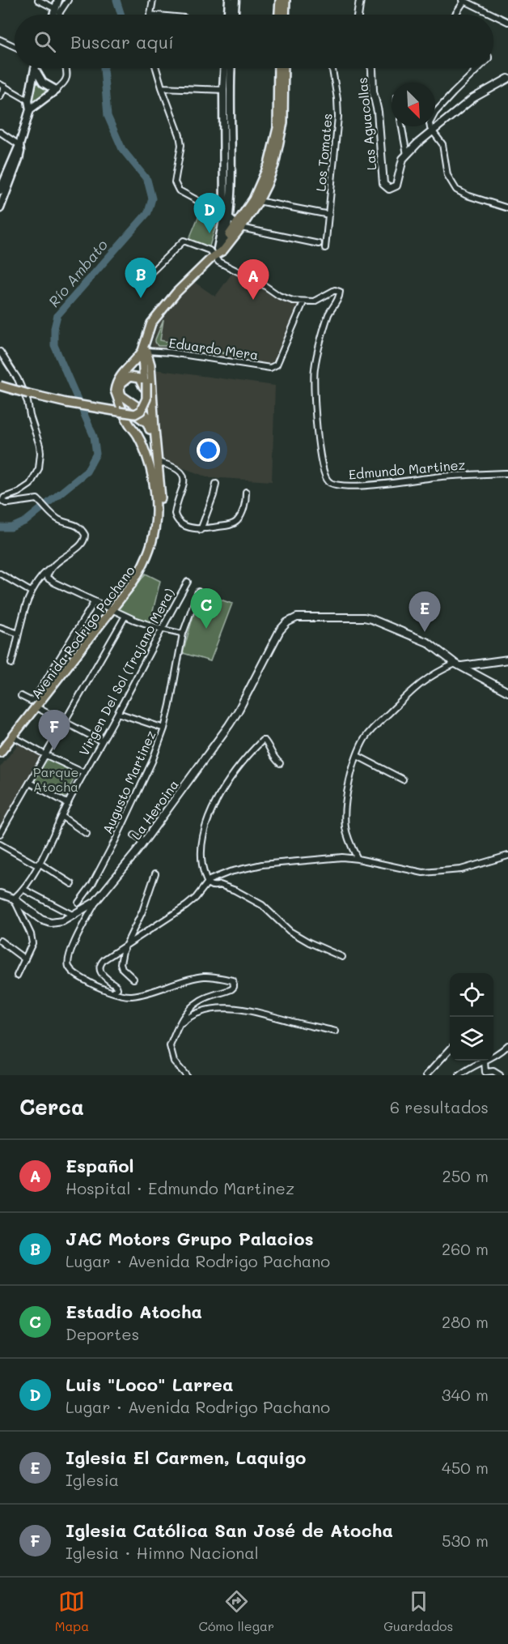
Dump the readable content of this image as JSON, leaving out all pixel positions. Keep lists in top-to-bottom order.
{
  "streets": {
    "main road": ["Avenida Rodrigo Pachano"],
    "street": [
      "Las Aguacollas",
      "Los Tomates",
      "Eduardo Mera",
      "Edmundo Martinez",
      "Virgen Del Sol (Trajano Mera)",
      "Augusto Martinez",
      "La Heroina"
    ]
  },
  "crossings": [
    ["Eduardo Mera", "Edmundo Martinez"],
    ["Eduardo Mera", "Avenida Rodrigo Pachano"],
    ["Virgen Del Sol (Trajano Mera)", "La Heroina"]
  ],
  "water": ["Río Ambato"],
  "parks": ["Parque Atocha"],
  "north": "bottom right",
  "page": {
    "search": "Buscar aquí",
    "pins": [
      "D",
      "B",
      "A",
      "C",
      "E",
      "F"
    ],
    "heading": ["Cerca", "6 resultados"],
    "list": [
      {
        "mark": "A",
        "name": "Español",
        "note": "Hospital · Edmundo Martinez",
        "value": "250 m"
      },
      {
        "mark": "B",
        "name": "JAC Motors Grupo Palacios",
        "note": "Lugar · Avenida Rodrigo Pachano",
        "value": "260 m"
      },
      {
        "mark": "C",
        "name": "Estadio Atocha",
        "note": "Deportes",
        "value": "280 m"
      },
      {
        "mark": "D",
        "name": "Luis \"Loco\" Larrea",
        "note": "Lugar · Avenida Rodrigo Pachano",
        "value": "340 m"
      },
      {
        "mark": "E",
        "name": "Iglesia El Carmen, Laquigo",
        "note": "Iglesia",
        "value": "450 m"
      },
      {
        "mark": "F",
        "name": "Iglesia Católica San José de Atocha",
        "note": "Iglesia · Himno Nacional",
        "value": "530 m"
      }
    ],
    "nav": ["Mapa", "Cómo llegar", "Guardados"]
  }
}
